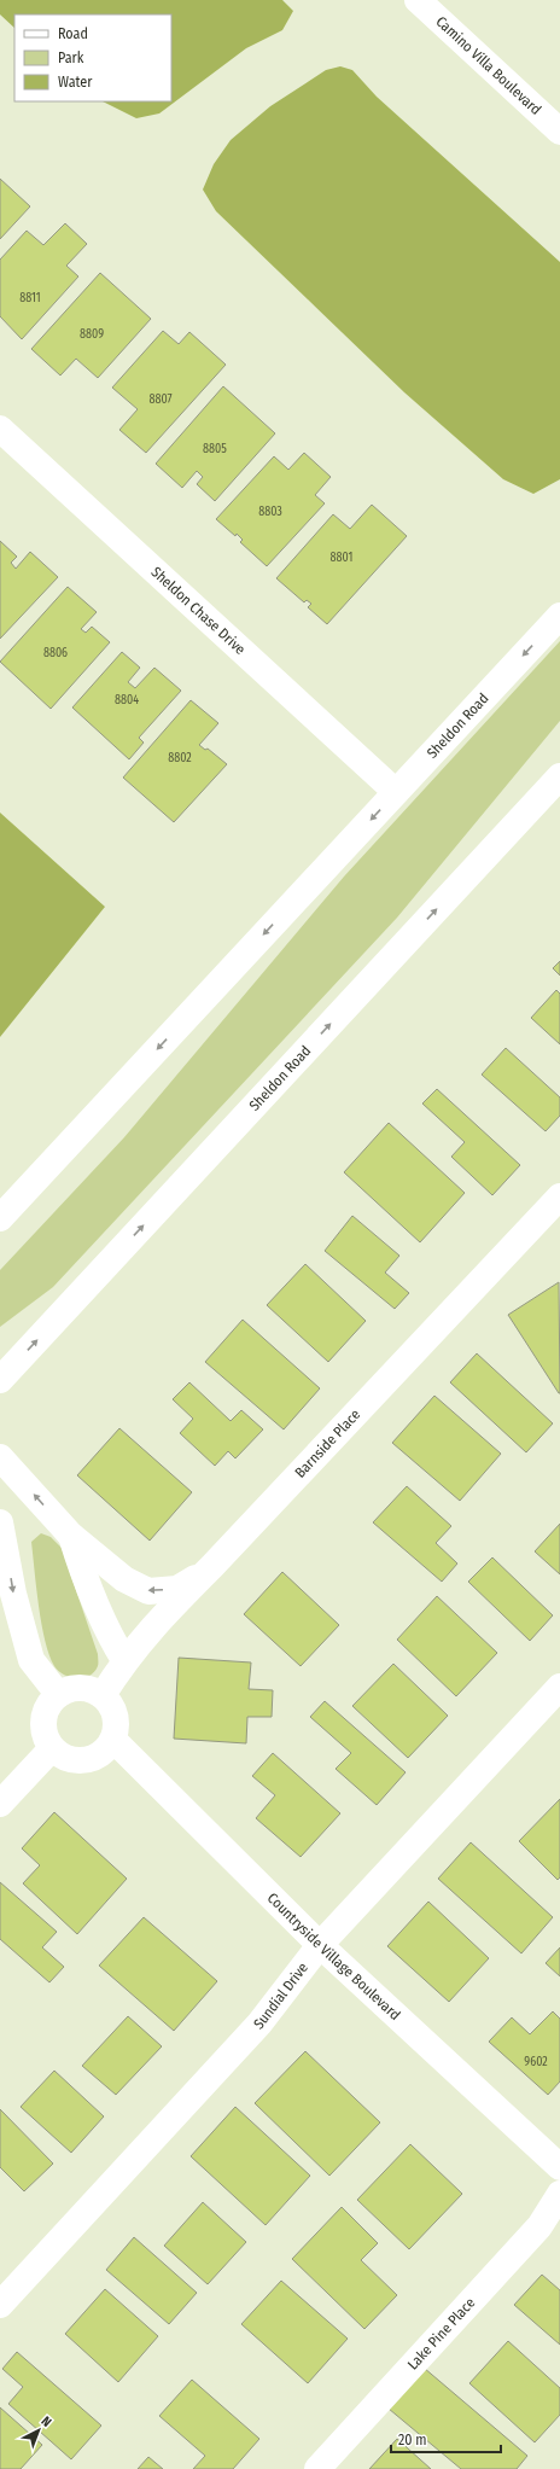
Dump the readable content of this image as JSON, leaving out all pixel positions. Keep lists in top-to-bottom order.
{
  "streets": {
    "street": [
      "Camino Villa Boulevard",
      "Sheldon Chase Drive",
      "Sheldon Road",
      "Barnside Place",
      "Countryside Village Boulevard",
      "Sundial Drive",
      "Lake Pine Place"
    ]
  },
  "crossings": [
    ["Sheldon Chase Drive", "Sheldon Road"],
    ["Barnside Place", "Countryside Village Boulevard"],
    ["Countryside Village Boulevard", "Sundial Drive"]
  ],
  "house_numbers": [
    "8811",
    "8809",
    "8807",
    "8805",
    "8803",
    "8801",
    "8806",
    "8804",
    "8802",
    "9602"
  ],
  "legend": ["Road", "Park", "Water"],
  "scale_bar": "20 m",
  "north": "top right"
}
